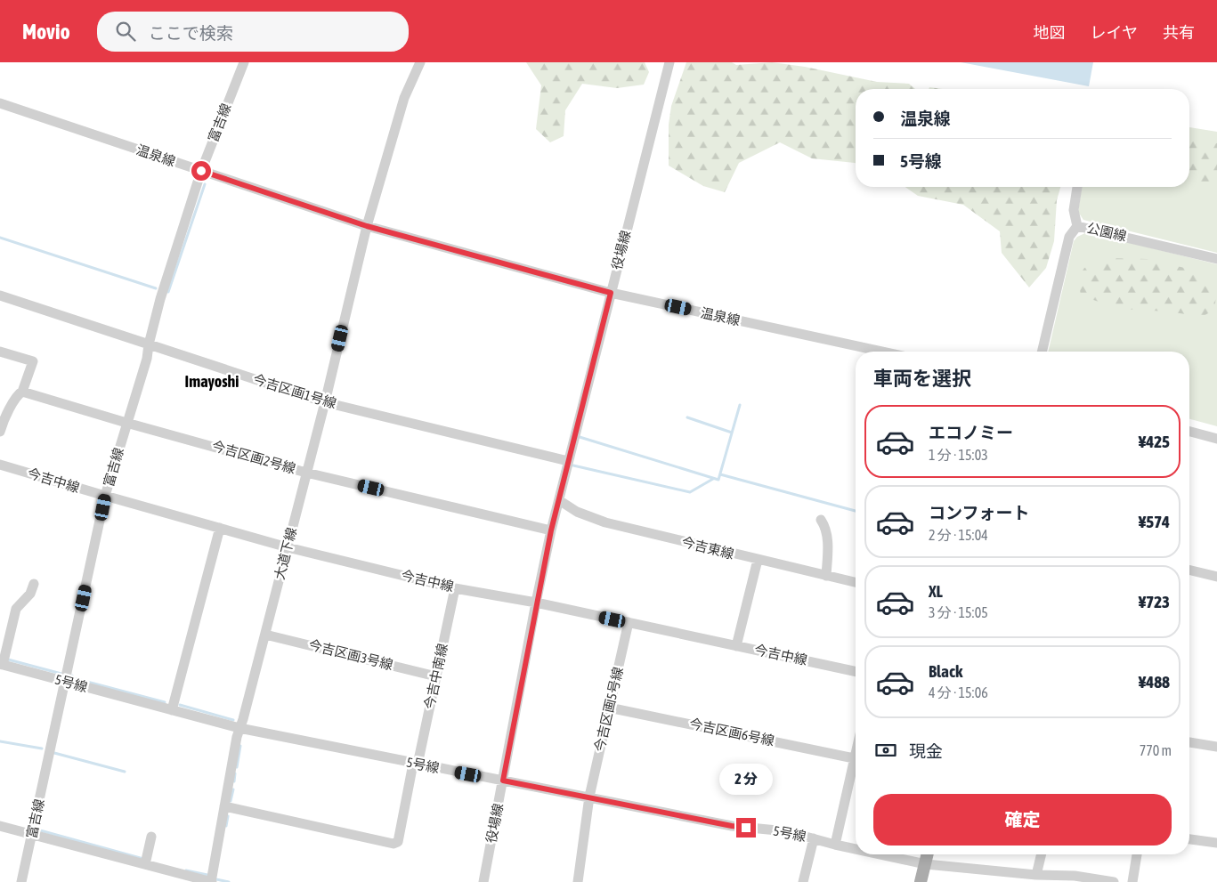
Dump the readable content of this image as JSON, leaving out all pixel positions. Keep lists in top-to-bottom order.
{
  "streets": {
    "street": [
      "富吉線",
      "温泉線",
      "公園線",
      "役場線",
      "今吉区画1号線",
      "今吉区画2号線",
      "今吉中線",
      "今吉東線",
      "大道下線",
      "今吉区画3号線",
      "今吉中南線",
      "5号線",
      "今吉区画5号線",
      "今吉区画6号線"
    ]
  },
  "crossings": [
    ["富吉線", "温泉線"],
    ["富吉線", "今吉区画1号線"],
    ["富吉線", "今吉区画2号線"],
    ["富吉線", "今吉中線"],
    ["富吉線", "5号線"],
    ["温泉線", "役場線"],
    ["温泉線", "大道下線"],
    ["役場線", "今吉区画1号線"],
    ["役場線", "今吉区画2号線"],
    ["役場線", "今吉中線"],
    ["役場線", "今吉東線"],
    ["役場線", "5号線"],
    ["今吉区画1号線", "大道下線"],
    ["今吉区画2号線", "大道下線"],
    ["今吉中線", "大道下線"],
    ["今吉中線", "今吉中南線"],
    ["今吉中線", "今吉区画5号線"],
    ["大道下線", "今吉区画3号線"],
    ["大道下線", "今吉中南線"],
    ["大道下線", "5号線"],
    ["今吉区画3号線", "今吉中南線"],
    ["今吉中南線", "5号線"],
    ["5号線", "今吉区画5号線"],
    ["今吉区画5号線", "今吉区画6号線"]
  ],
  "districts": ["Imayoshi"],
  "page": {
    "header": "Movio",
    "search": "ここで検索",
    "nav": ["地図", "レイヤ", "共有"],
    "banner": ["温泉線", "5号線"],
    "heading": "車両を選択",
    "list": [
      {
        "name": "エコノミー",
        "note": "1 分 · 15:03",
        "value": "¥425"
      },
      {
        "name": "コンフォート",
        "note": "2 分 · 15:04",
        "value": "¥574"
      },
      {
        "name": "XL",
        "note": "3 分 · 15:05",
        "value": "¥723"
      },
      {
        "name": "Black",
        "note": "4 分 · 15:06",
        "value": "¥488"
      }
    ],
    "pay": ["現金", "770 m"],
    "bubble": "2 分",
    "buttons": "確定"
  }
}
